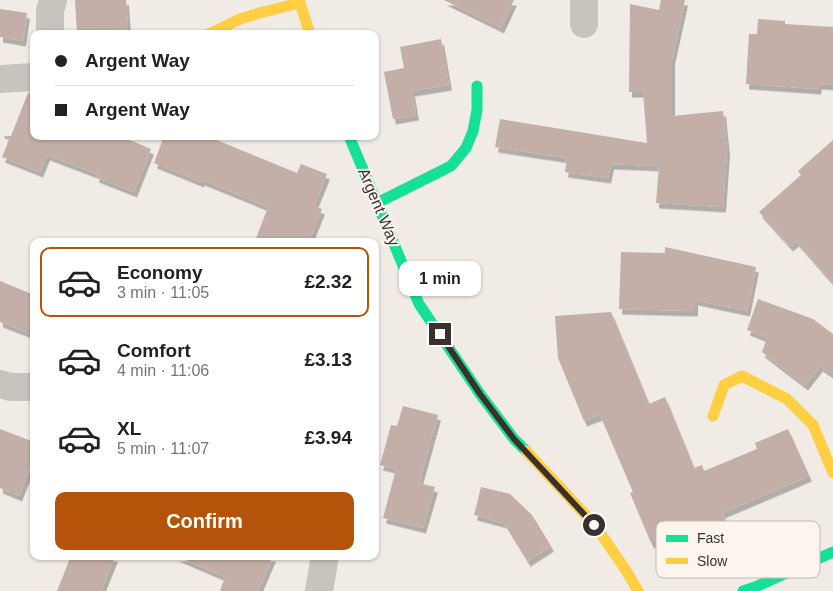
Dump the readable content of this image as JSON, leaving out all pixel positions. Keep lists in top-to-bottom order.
{
  "streets": {
    "street": ["Argent Way"]
  },
  "legend": ["Fast", "Slow"],
  "page": {
    "banner": ["Argent Way", "Argent Way"],
    "list": [
      {
        "name": "Economy",
        "note": "3 min · 11:05",
        "value": "£2.32"
      },
      {
        "name": "Comfort",
        "note": "4 min · 11:06",
        "value": "£3.13"
      },
      {
        "name": "XL",
        "note": "5 min · 11:07",
        "value": "£3.94"
      }
    ],
    "bubble": "1 min",
    "buttons": "Confirm"
  }
}
